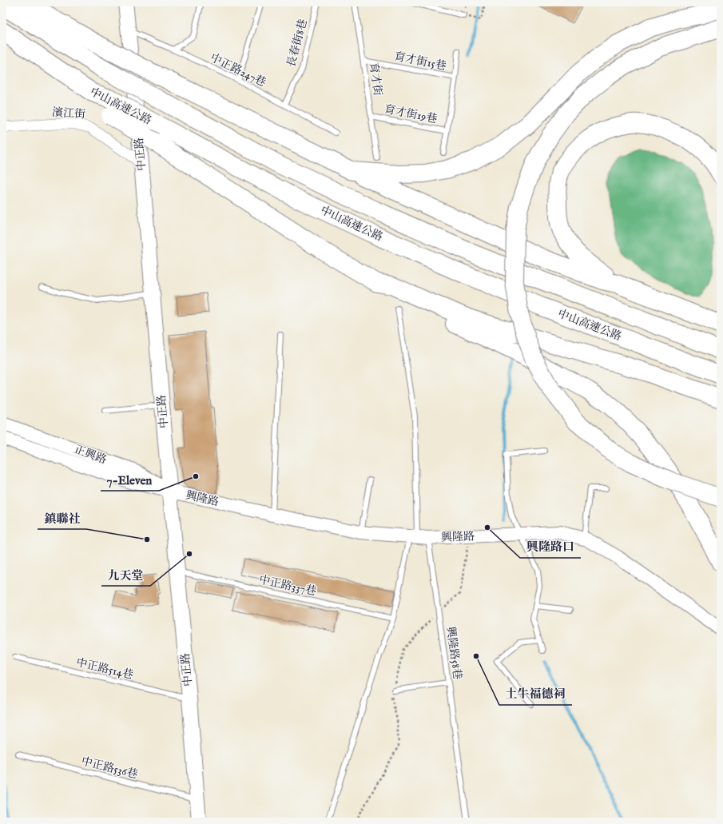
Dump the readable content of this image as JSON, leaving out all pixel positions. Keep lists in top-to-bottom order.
{
  "streets": {
    "highway": ["中山高速公路"],
    "main road": ["中正路"],
    "street": ["濱江街", "正興路", "興隆路"],
    "lane": [
      "長春街8巷",
      "育才街15巷",
      "中正路247巷",
      "育才街",
      "育才街19巷",
      "中正路337巷",
      "興隆路58巷",
      "中正路514巷",
      "中正路536巷"
    ]
  },
  "crossings": [
    ["長春街8巷", "中正路247巷"],
    ["育才街15巷", "育才街"],
    ["中正路247巷", "中正路"],
    ["育才街", "育才街19巷"],
    ["濱江街", "中正路"],
    ["中正路", "正興路"],
    ["中正路", "興隆路"],
    ["中正路", "中正路337巷"],
    ["中正路", "中正路514巷"],
    ["中正路", "中正路536巷"],
    ["正興路", "興隆路"],
    ["興隆路", "興隆路58巷"]
  ],
  "places": [
    "7-Eleven",
    "興隆路口",
    "鎮聯社",
    "九天堂",
    "土牛福德祠"
  ]
}
